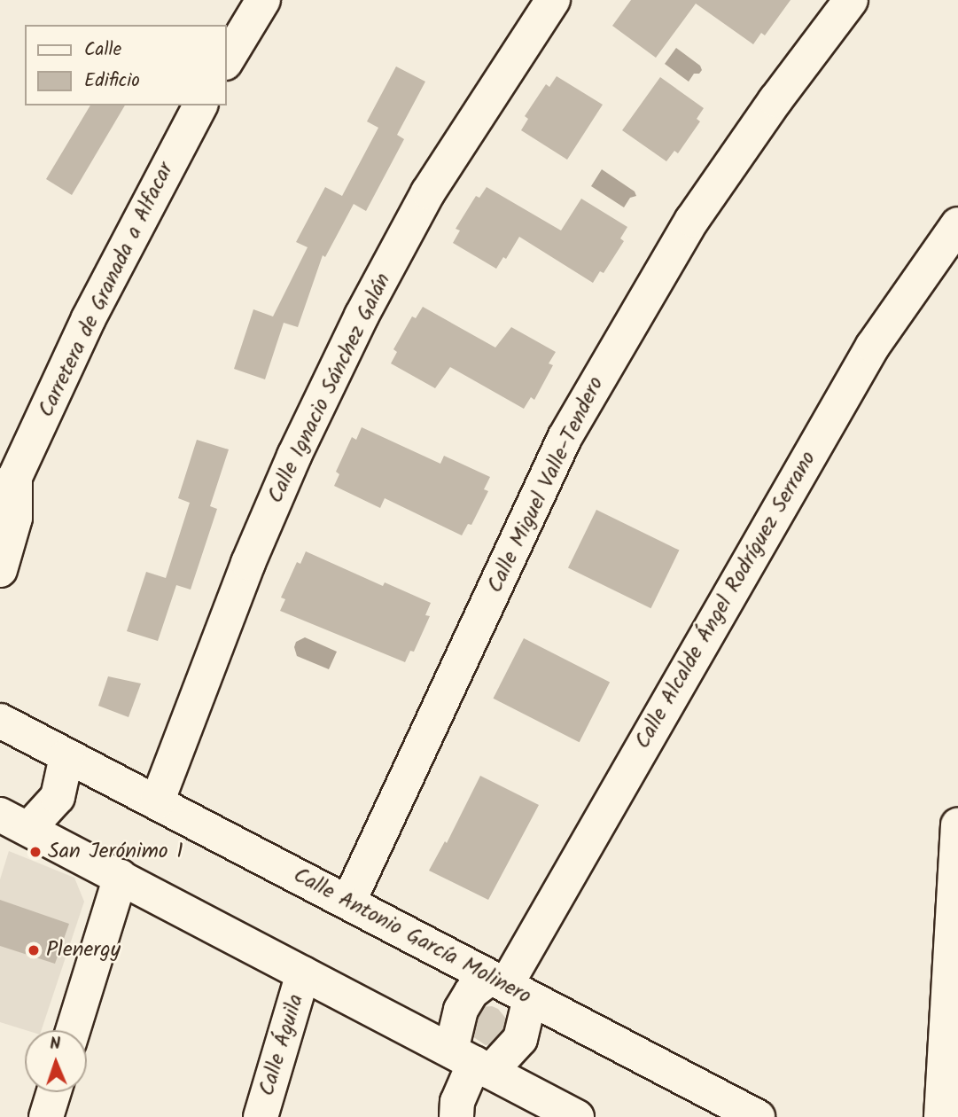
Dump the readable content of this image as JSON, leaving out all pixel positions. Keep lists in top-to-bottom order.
{
  "streets": {
    "street": [
      "Carretera de Granada a Alfacar",
      "Calle Ignacio Sánchez Galán",
      "Calle Miguel Valle-Tendero",
      "Calle Alcalde Ángel Rodríguez Serrano",
      "Calle Antonio García Molinero",
      "Calle Águila"
    ]
  },
  "crossings": [
    ["Calle Ignacio Sánchez Galán", "Calle Antonio García Molinero"],
    ["Calle Miguel Valle-Tendero", "Calle Antonio García Molinero"],
    ["Calle Alcalde Ángel Rodríguez Serrano", "Calle Antonio García Molinero"]
  ],
  "places": ["San Jerónimo 1", "Plenergy"],
  "legend": ["Calle", "Edificio"],
  "north": "top"
}
